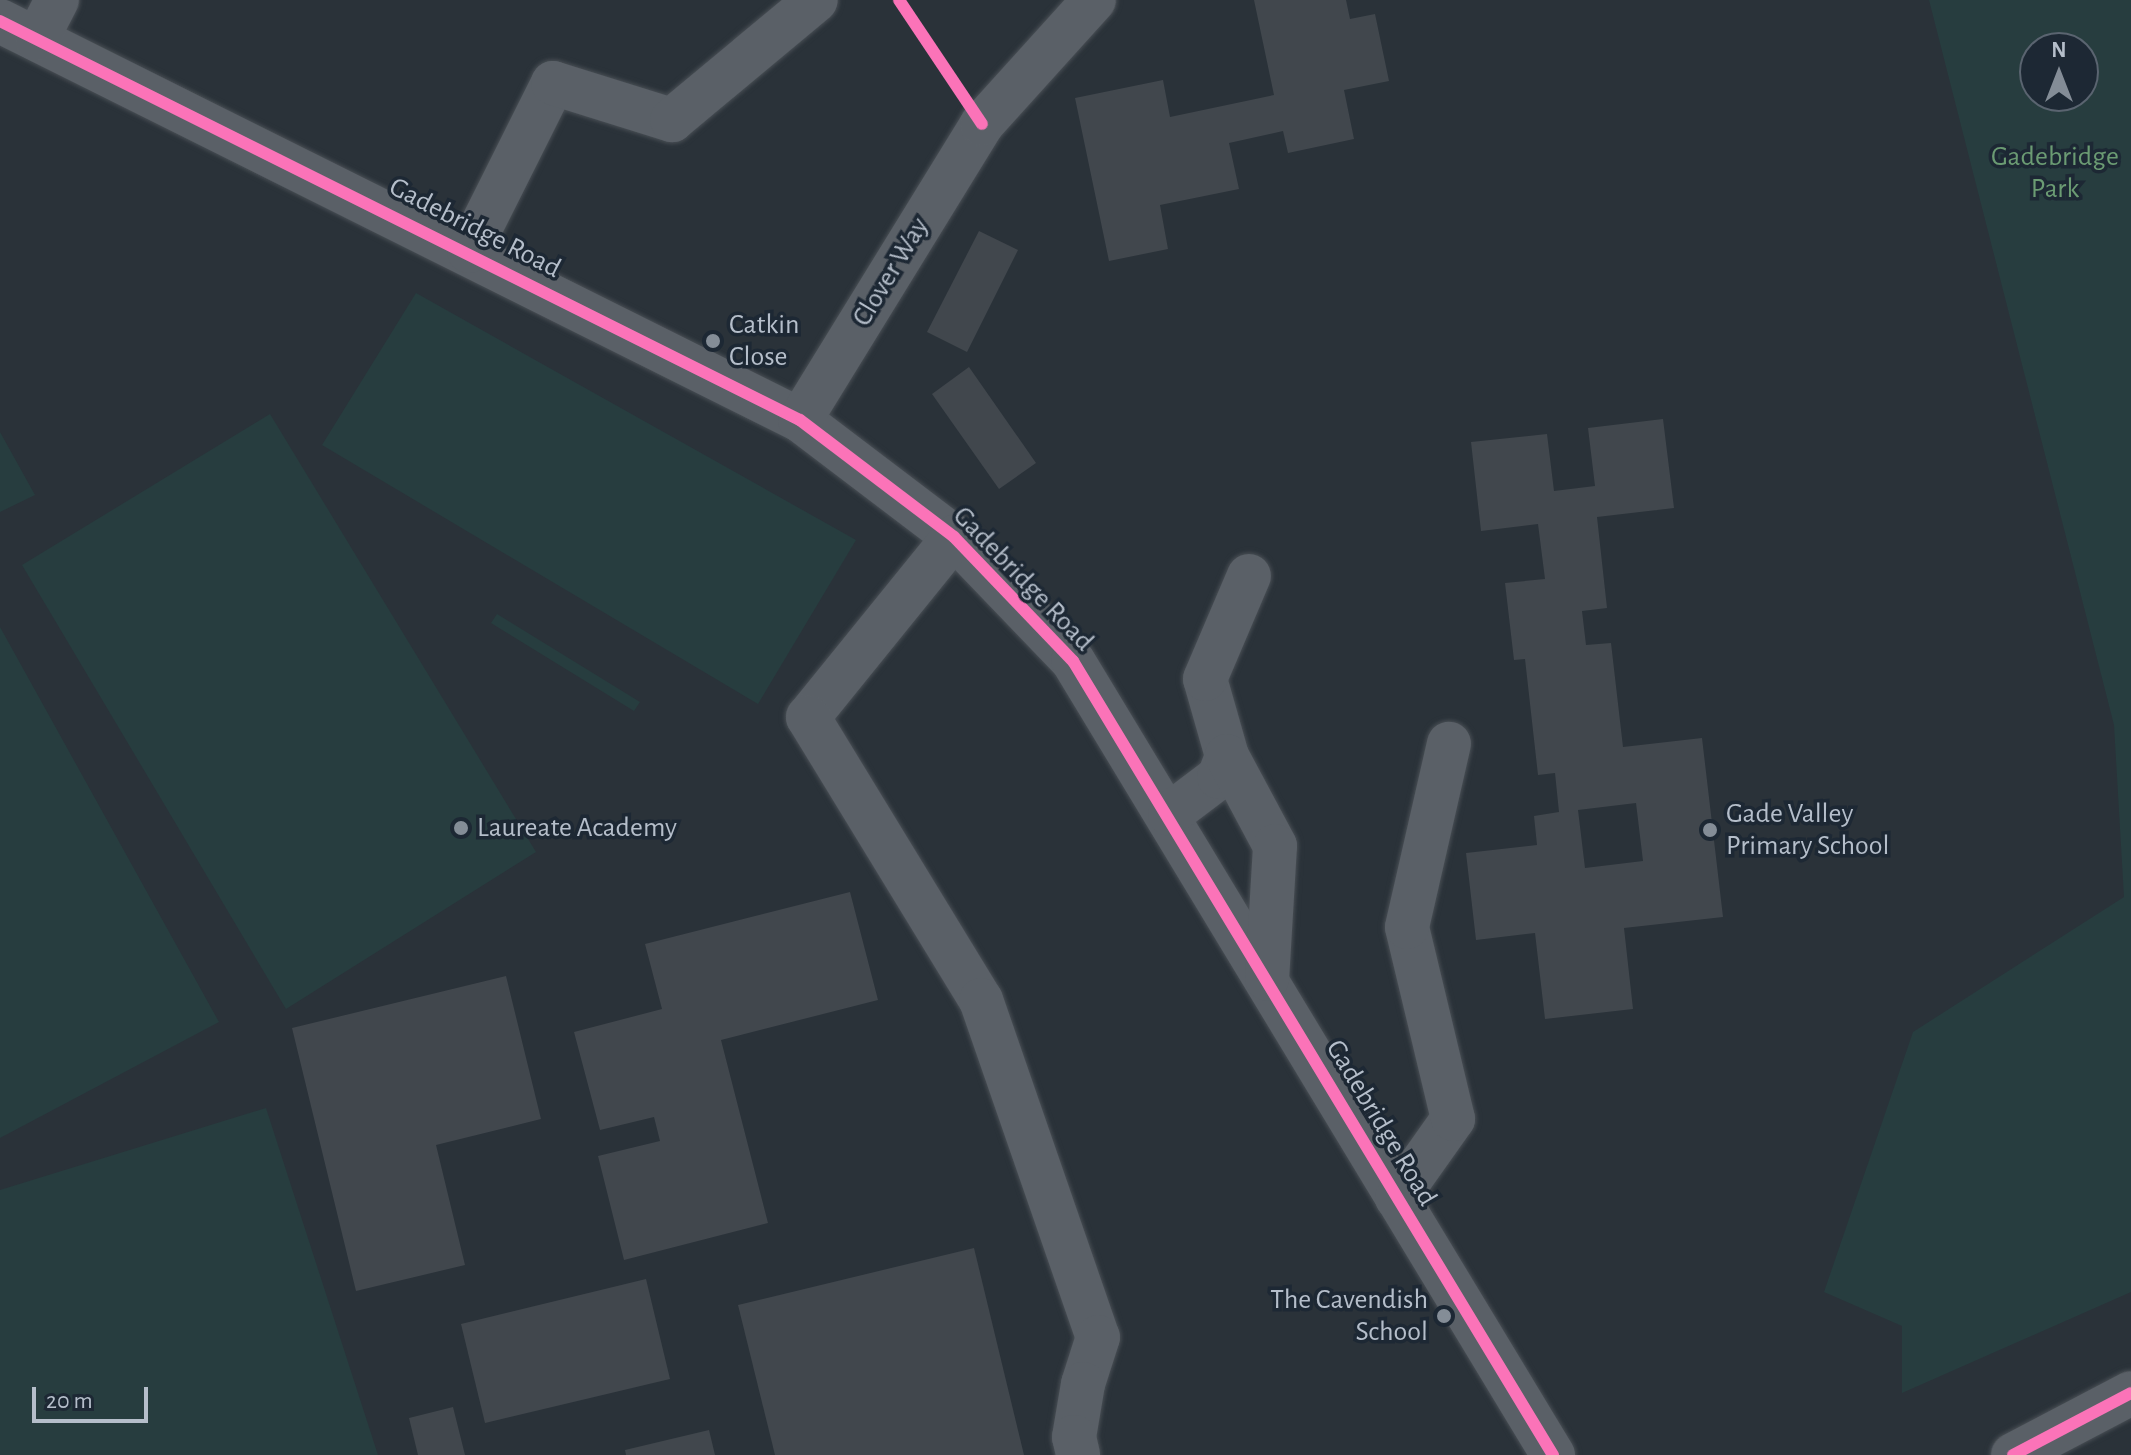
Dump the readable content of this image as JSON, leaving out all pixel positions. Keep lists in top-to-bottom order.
{
  "streets": {
    "street": ["Gadebridge Road", "Clover Way"]
  },
  "crossings": [
    ["Gadebridge Road", "Clover Way"]
  ],
  "parks": ["Gadebridge Park"],
  "places": [
    "Catkin Close",
    "Laureate Academy",
    "Gade Valley Primary School",
    "The Cavendish School"
  ],
  "scale_bar": "20 m",
  "north": "top"
}
